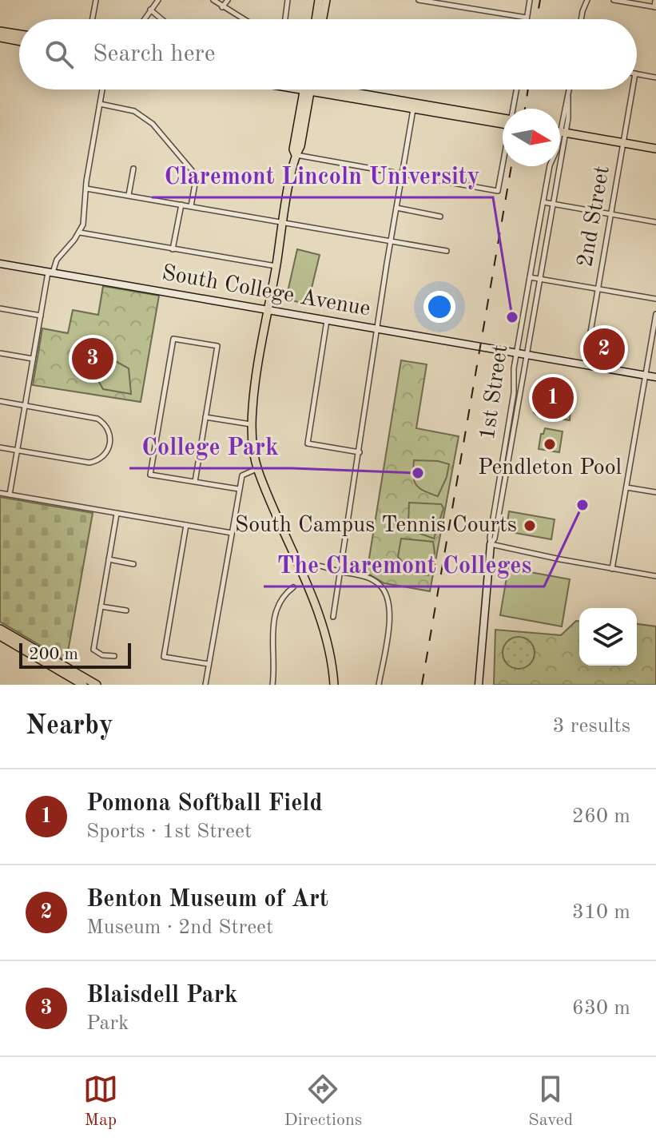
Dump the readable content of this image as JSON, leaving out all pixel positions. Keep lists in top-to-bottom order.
{
  "streets": {
    "street": ["2nd Street", "South College Avenue", "1st Street"]
  },
  "crossings": [
    ["2nd Street", "South College Avenue"],
    ["South College Avenue", "1st Street"]
  ],
  "places": [
    "Claremont Lincoln University",
    "Pendleton Pool",
    "College Park",
    "The Claremont Colleges",
    "South Campus Tennis Courts"
  ],
  "scale_bar": "200 m",
  "north": "right",
  "page": {
    "search": "Search here",
    "pins": ["2", "3", "1"],
    "scale": "200 m",
    "heading": ["Nearby", "3 results"],
    "list": [
      {
        "mark": "1",
        "name": "Pomona Softball Field",
        "note": "Sports · 1st Street",
        "value": "260 m"
      },
      {
        "mark": "2",
        "name": "Benton Museum of Art",
        "note": "Museum · 2nd Street",
        "value": "310 m"
      },
      {
        "mark": "3",
        "name": "Blaisdell Park",
        "note": "Park",
        "value": "630 m"
      }
    ],
    "nav": ["Map", "Directions", "Saved"]
  }
}
